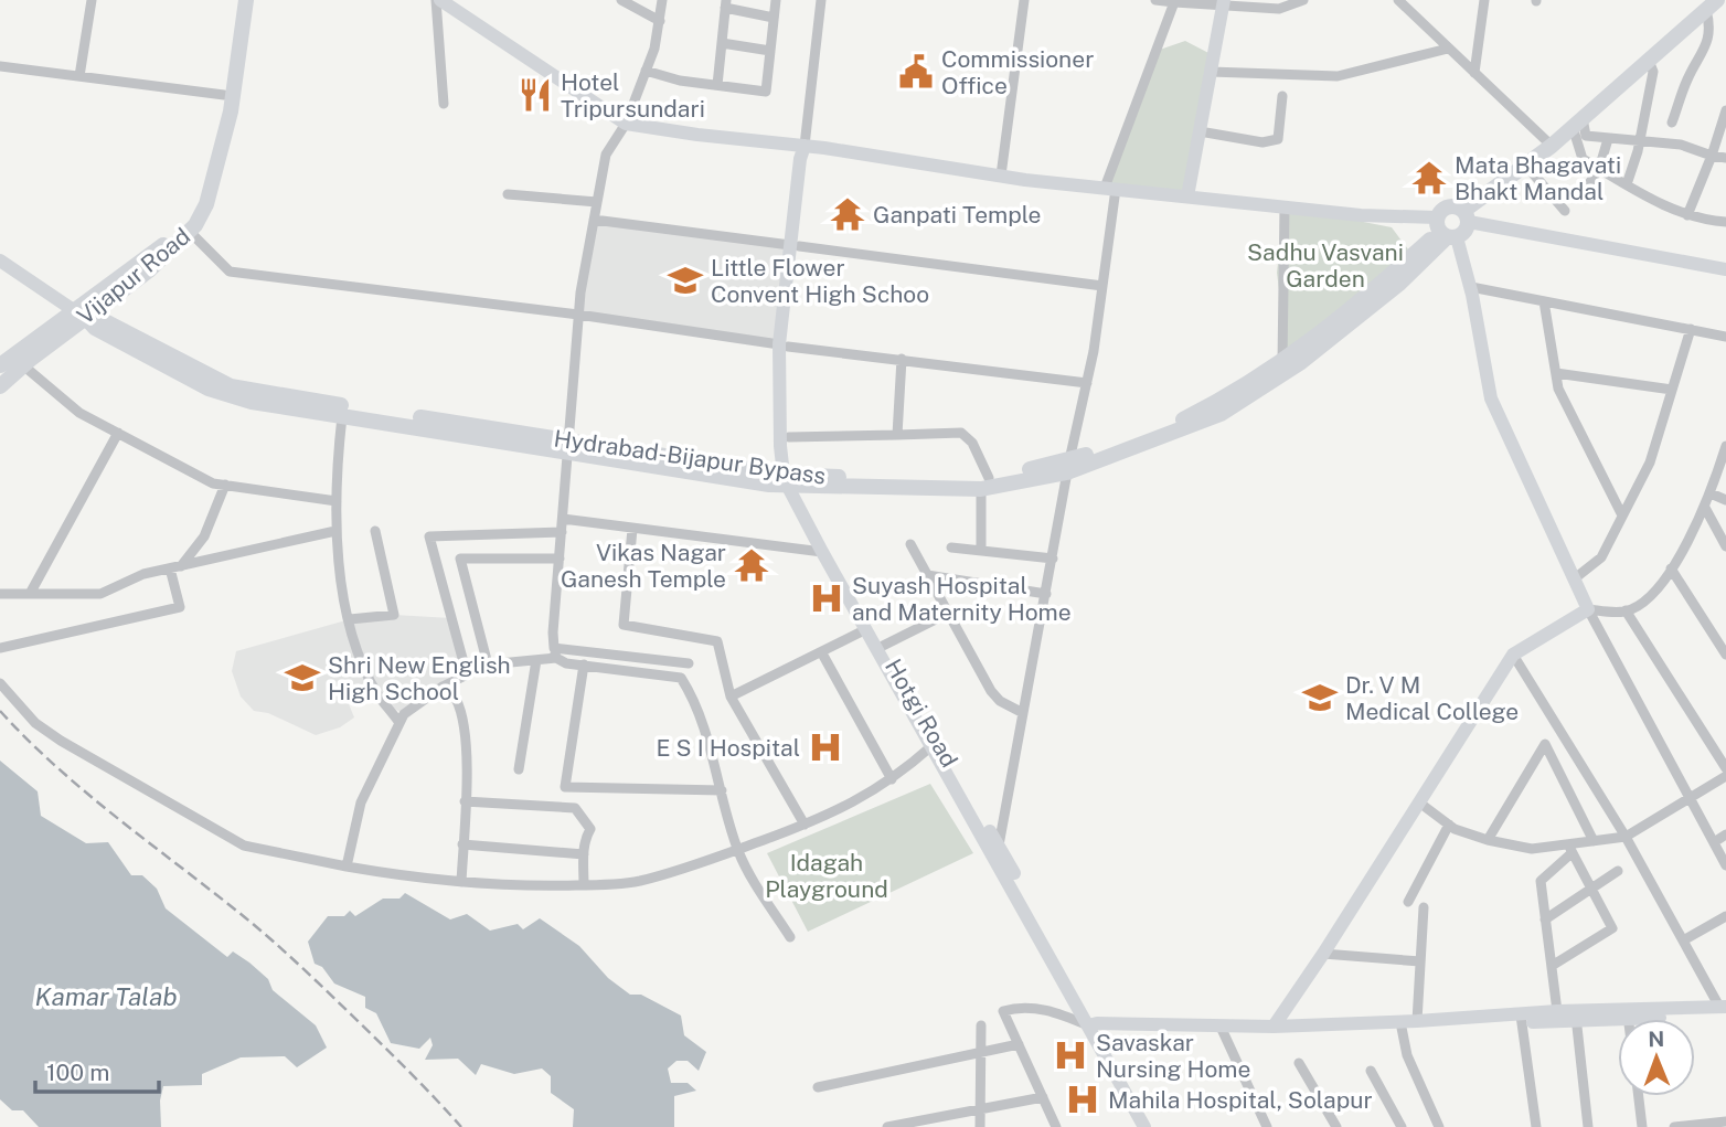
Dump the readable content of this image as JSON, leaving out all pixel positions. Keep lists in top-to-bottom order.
{
  "streets": {
    "main road": ["Vijapur Road", "Hydrabad-Bijapur Bypass", "Hotgi Road"]
  },
  "crossings": [
    ["Vijapur Road", "Hydrabad-Bijapur Bypass"],
    ["Hydrabad-Bijapur Bypass", "Hotgi Road"]
  ],
  "water": ["Kamar Talab"],
  "parks": ["Sadhu Vasvani Garden", "Idagah Playground"],
  "places": {
    "public building": ["Commissioner Office"],
    "restaurant": ["Hotel Tripursundari"],
    "temple": ["Mata Bhagavati Bhakt Mandal", "Ganpati Temple", "Vikas Nagar Ganesh Temple"],
    "school or university": ["Little Flower Convent High Schoo", "Shri New English High School", "Dr. V M Medical College"],
    "hospital": [
      "Suyash Hospital and Maternity Home",
      "E S I Hospital",
      "Savaskar Nursing Home",
      "Mahila Hospital, Solapur"
    ]
  },
  "scale_bar": "100 m",
  "north": "top"
}
